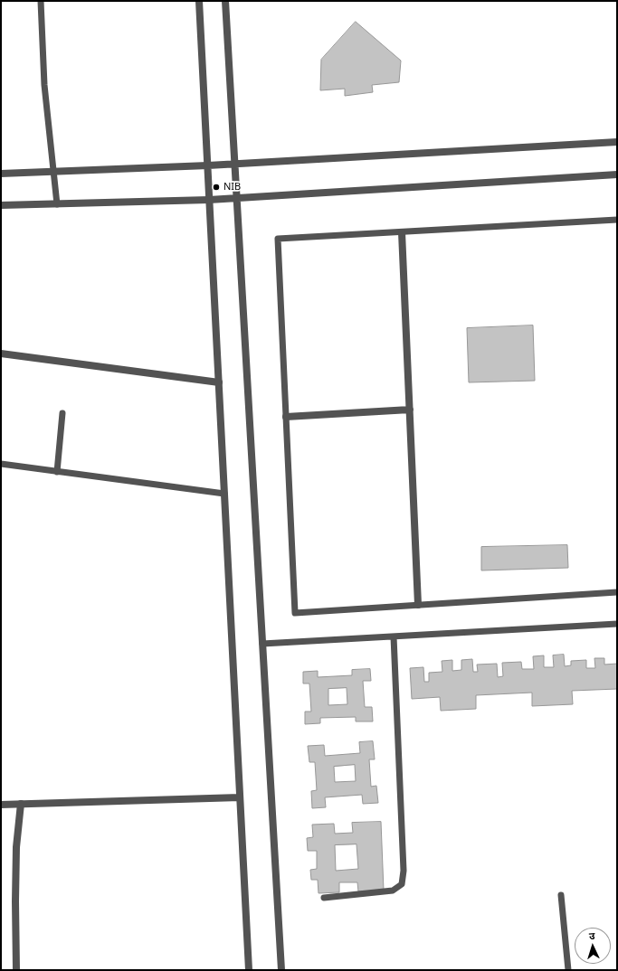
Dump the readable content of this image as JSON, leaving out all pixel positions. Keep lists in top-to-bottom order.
{
  "places": ["NIB"],
  "north": "top"
}
